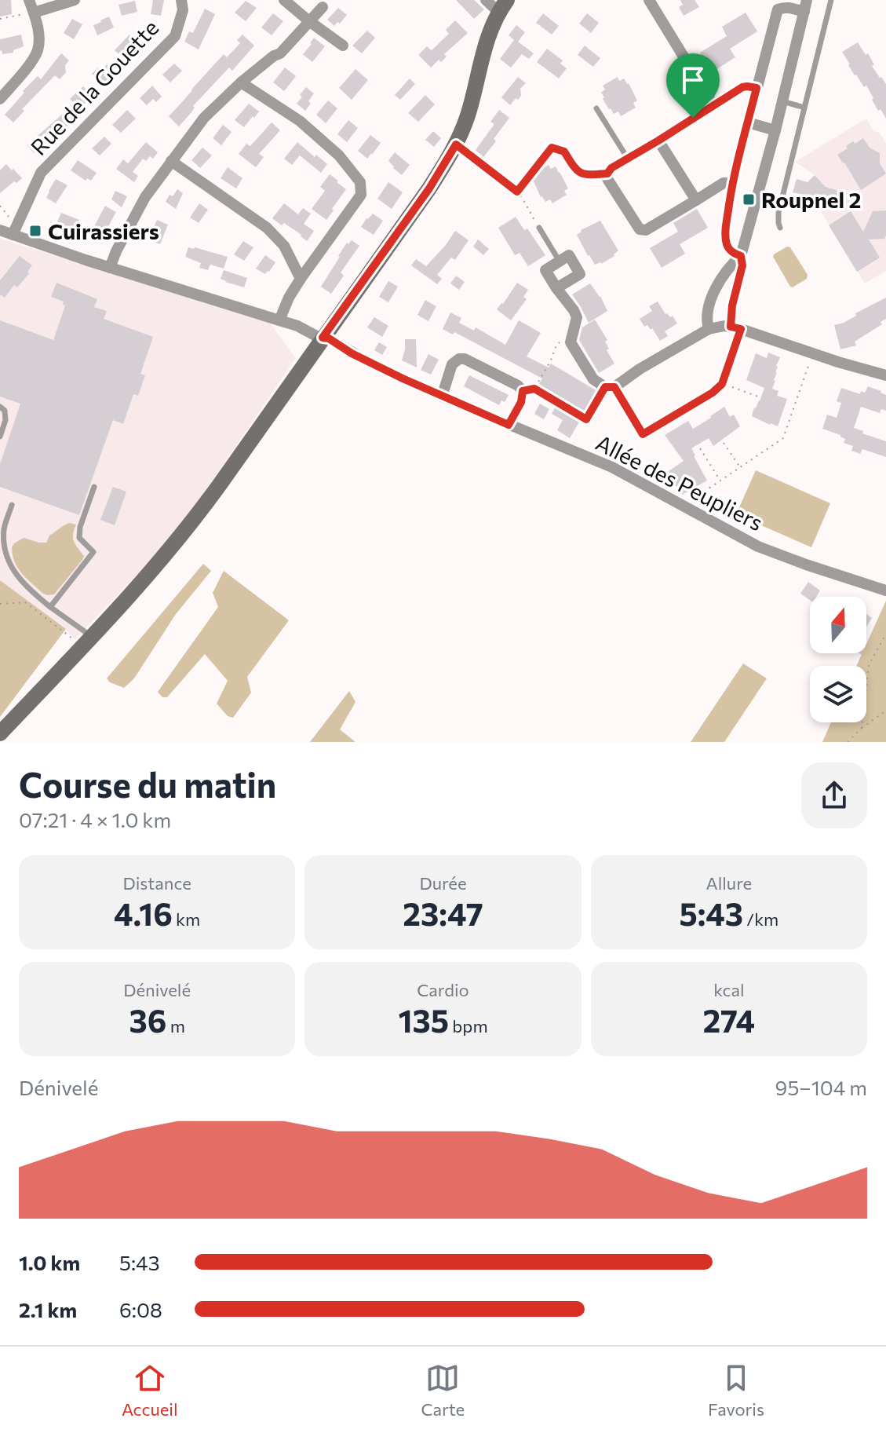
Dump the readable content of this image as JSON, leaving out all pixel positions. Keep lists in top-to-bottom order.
{
  "streets": {
    "street": ["Rue de la Gouette", "Allée des Peupliers"]
  },
  "crossings": [
    ["Rue de la Gouette", "Allée des Peupliers"]
  ],
  "places": {
    "transit": ["Roupnel 2", "Cuirassiers"]
  },
  "north": "top",
  "page": {
    "heading": ["Course du matin", "07:21 · 4 × 1.0 km"],
    "stats": [
      ["Distance", "4.16 km"],
      ["Durée", "23:47"],
      ["Allure", "5:43 /km"],
      ["Dénivelé", "36 m"],
      ["Cardio", "135 bpm"],
      ["kcal", "274"]
    ],
    "chart": ["Dénivelé", "95–104 m"],
    "list": [
      {
        "name": "1.0 km",
        "note": "5:43"
      },
      {
        "name": "2.1 km",
        "note": "6:08"
      }
    ],
    "tabs": ["Accueil", "Carte", "Favoris"]
  }
}
